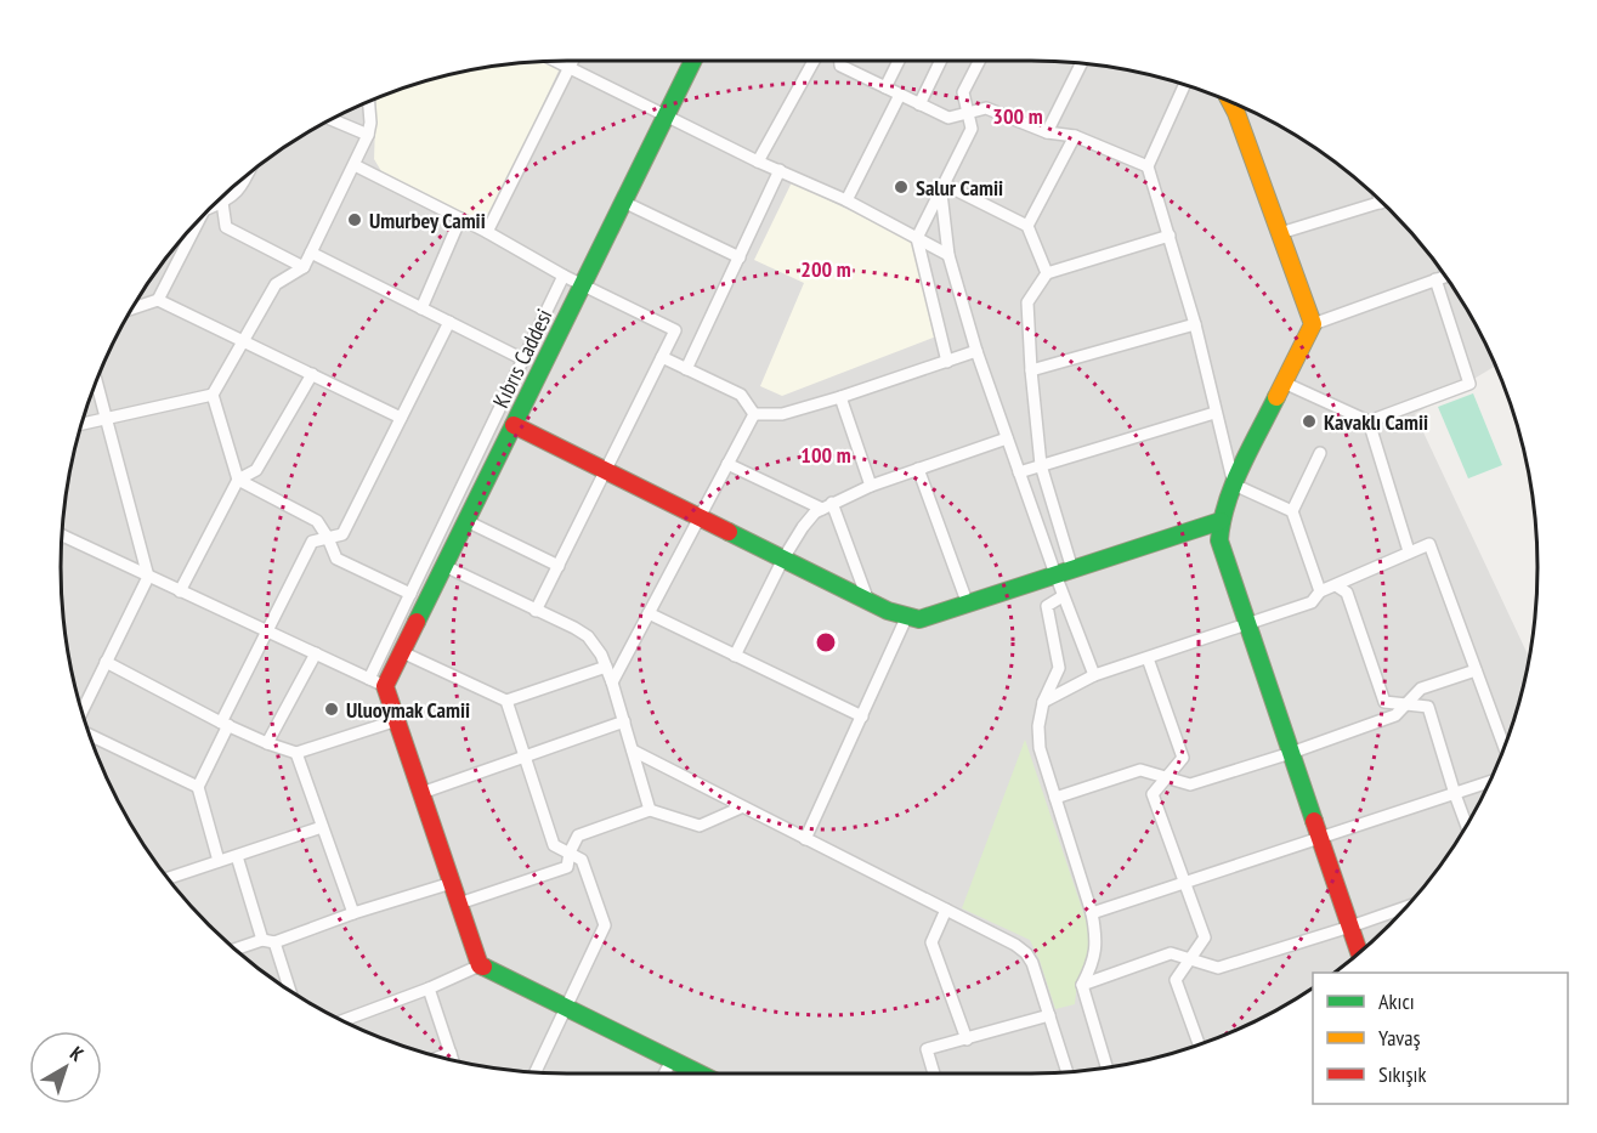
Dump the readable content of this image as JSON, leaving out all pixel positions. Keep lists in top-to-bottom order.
{
  "streets": {
    "street": ["Kıbrıs Caddesi"]
  },
  "places": [
    "Salur Camii",
    "Umurbey Camii",
    "Kavaklı Camii",
    "Uluoymak Camii"
  ],
  "legend": ["Akıcı", "Yavaş", "Sıkışık"],
  "north": "top right",
  "rings": ["300 m", "200 m", "100 m"]
}
